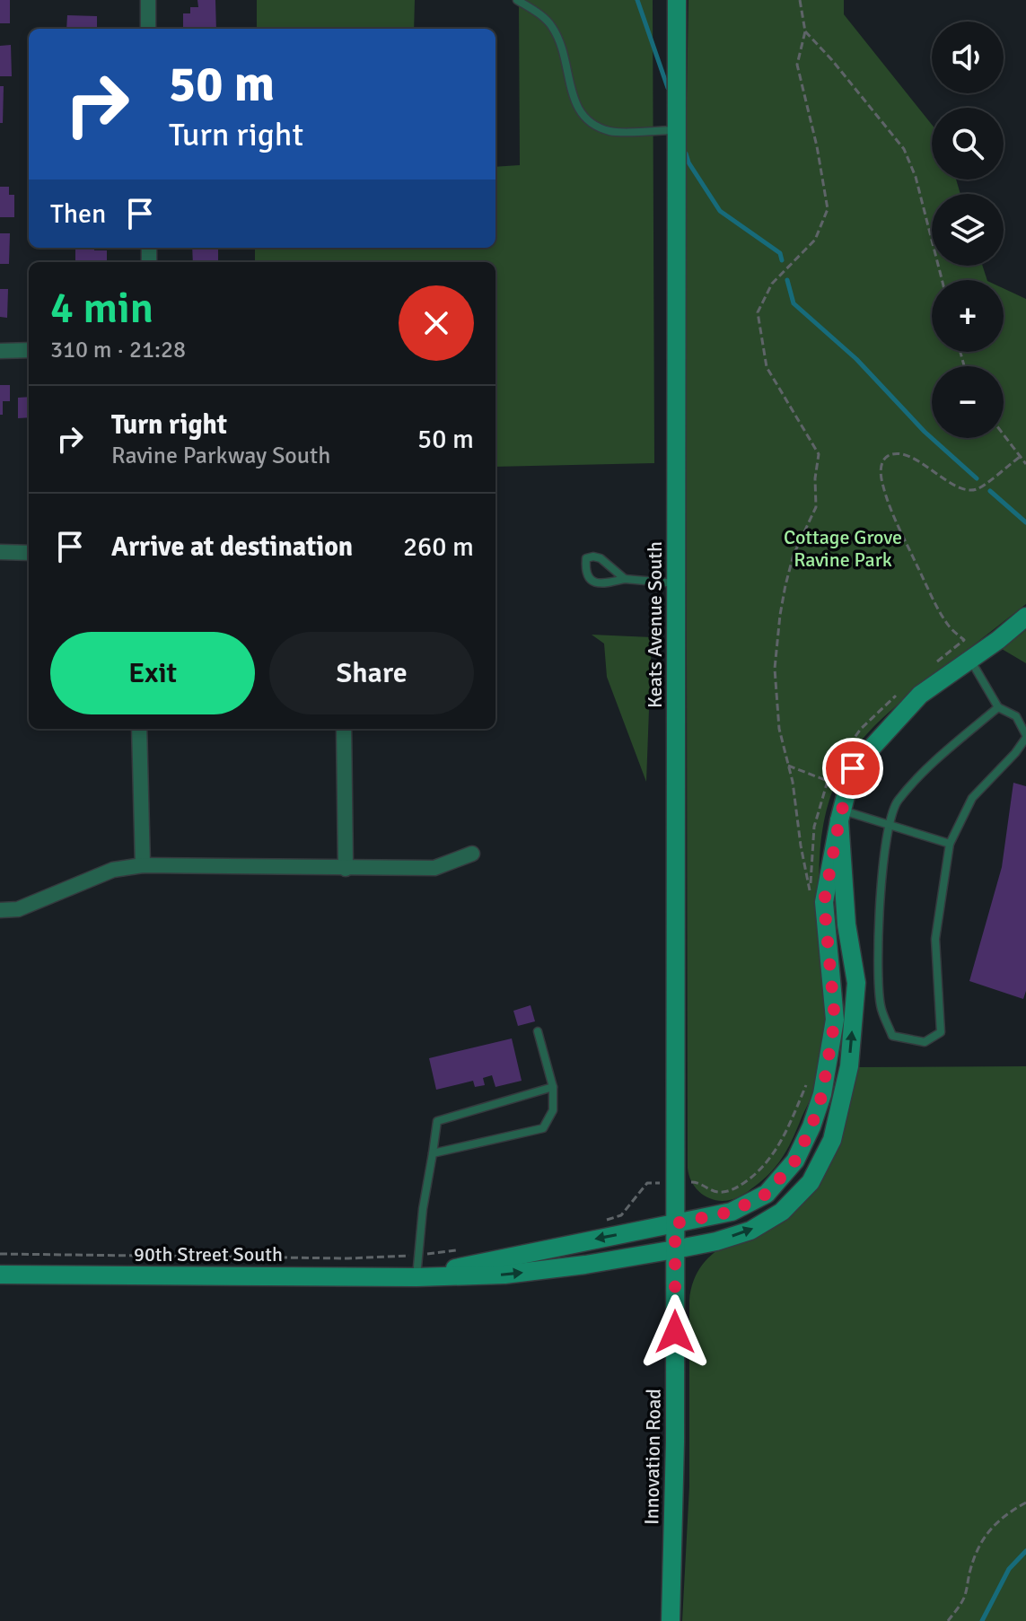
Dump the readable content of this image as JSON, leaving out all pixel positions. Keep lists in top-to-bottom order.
{
  "streets": {
    "street": ["Keats Avenue South", "90th Street South", "Innovation Road"]
  },
  "crossings": [
    ["Keats Avenue South", "90th Street South"],
    ["Keats Avenue South", "Innovation Road"],
    ["90th Street South", "Innovation Road"]
  ],
  "parks": ["Cottage Grove Ravine Park"],
  "page": {
    "map_buttons": ["+", "−"],
    "turn": ["50 m", "Turn right"],
    "then": "Then",
    "heading": ["4 min", "310 m · 21:28"],
    "list": [
      {
        "name": "Turn right",
        "note": "Ravine Parkway South",
        "value": "50 m"
      },
      {
        "name": "Arrive at destination",
        "value": "260 m"
      }
    ],
    "buttons": ["Exit", "Share"]
  }
}
